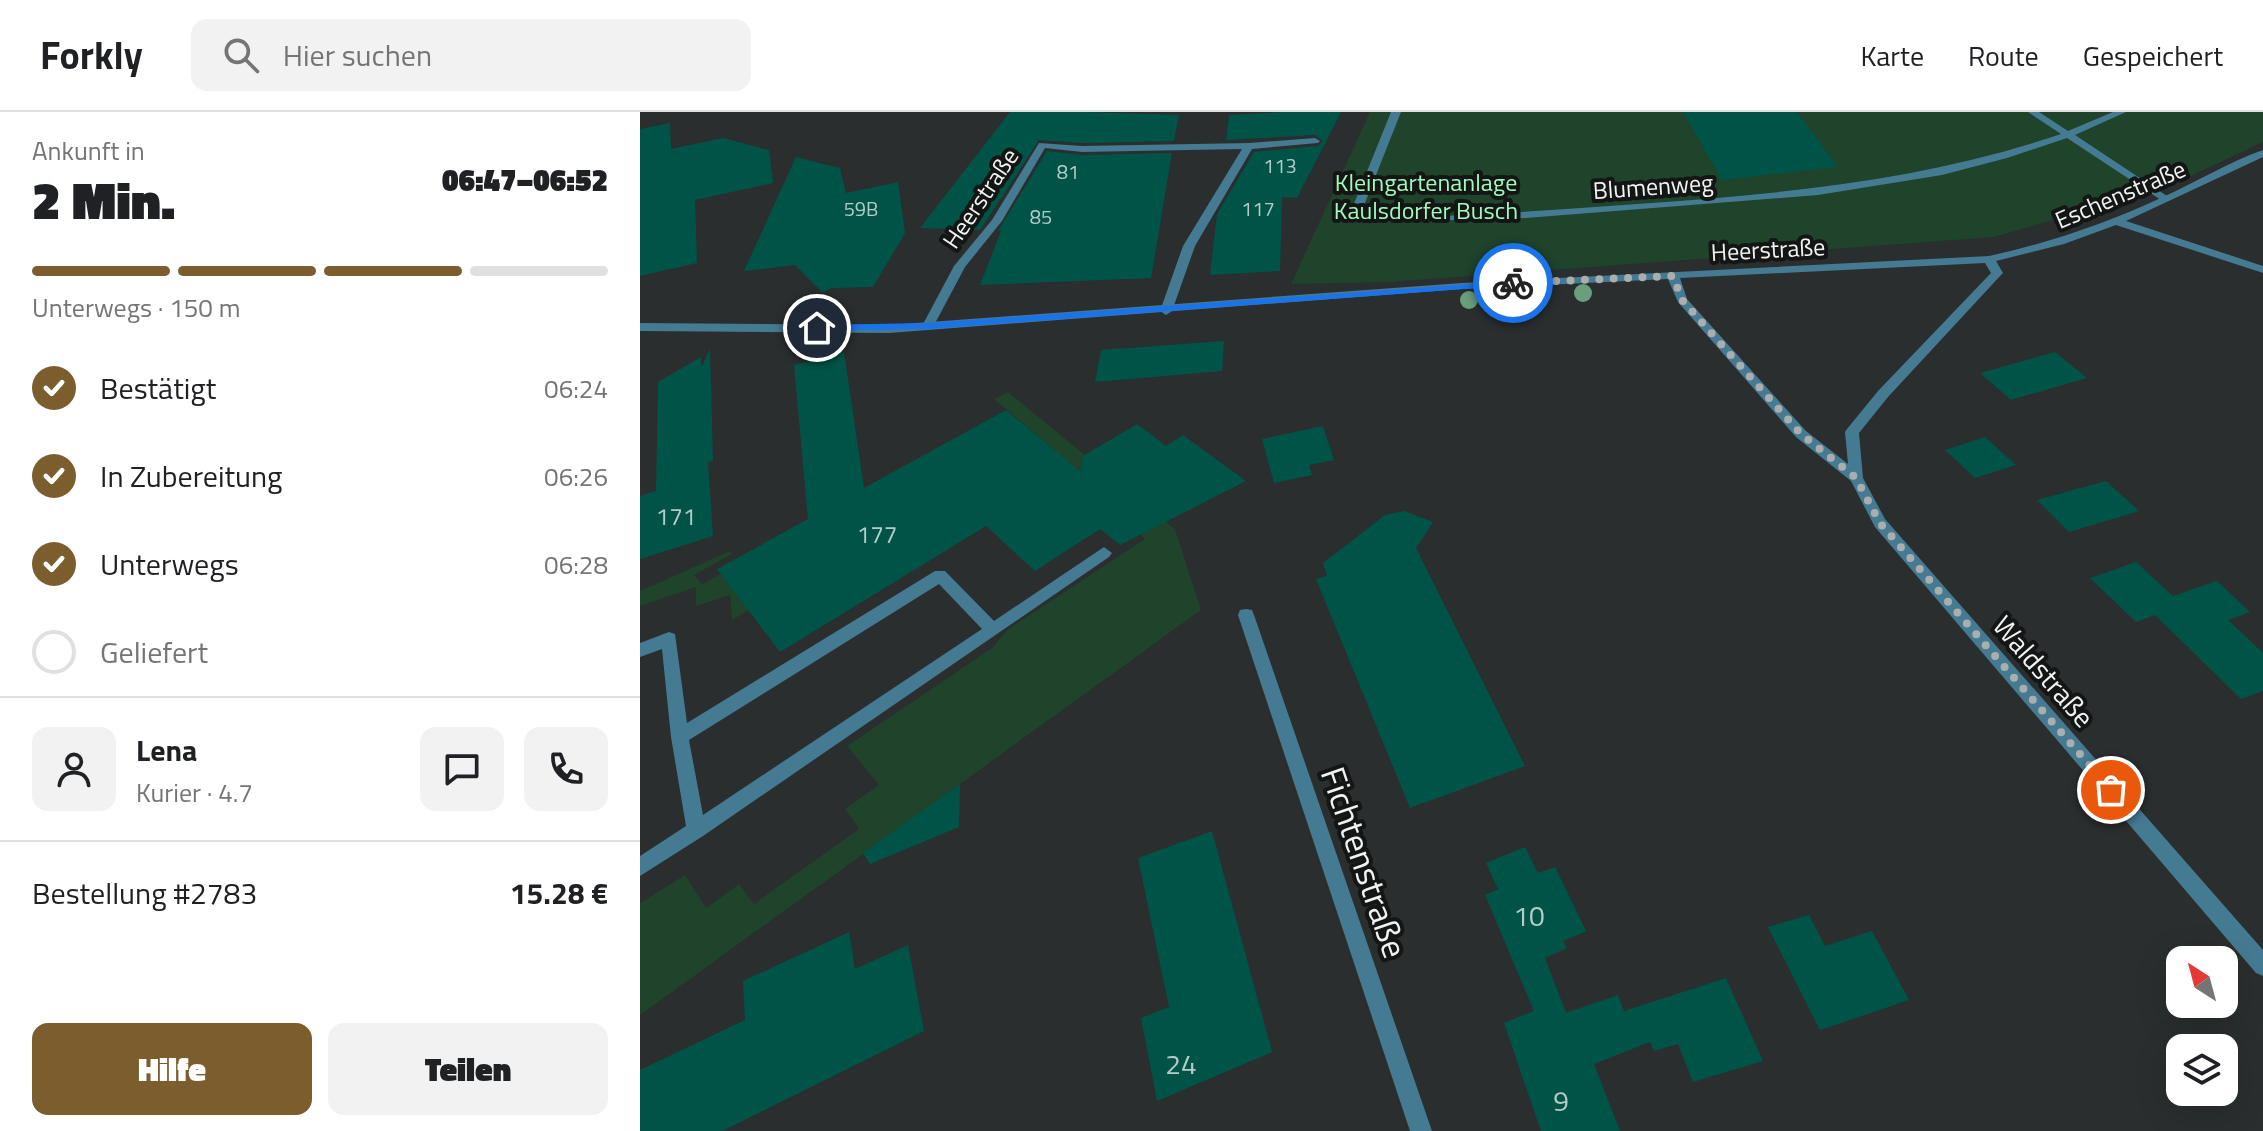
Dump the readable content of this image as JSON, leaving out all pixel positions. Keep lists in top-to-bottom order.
{
  "streets": {
    "street": [
      "Blumenweg",
      "Eschenstraße",
      "Heerstraße",
      "Waldstraße",
      "Fichtenstraße"
    ]
  },
  "crossings": [
    ["Eschenstraße", "Heerstraße"],
    ["Eschenstraße", "Waldstraße"],
    ["Heerstraße", "Waldstraße"]
  ],
  "parks": ["Kleingartenanlage Kaulsdorfer Busch"],
  "house_numbers": [
    "113",
    "81",
    "59B",
    "117",
    "85",
    "171",
    "177",
    "10",
    "24",
    "9"
  ],
  "north": "top left",
  "page": {
    "header": "Forkly",
    "search": "Hier suchen",
    "nav": ["Karte", "Route", "Gespeichert"],
    "heading": ["2 Min.", "Ankunft in", "06:47–06:52"],
    "panel": [
      "Lena",
      "Kurier · 4.7",
      "Bestellung #2783",
      "15.28 €"
    ],
    "bar": "Unterwegs · 150 m",
    "list": [
      ["Bestätigt", "06:24"],
      ["In Zubereitung", "06:26"],
      ["Unterwegs", "06:28"],
      "Geliefert"
    ],
    "buttons": ["Hilfe", "Teilen"]
  }
}
